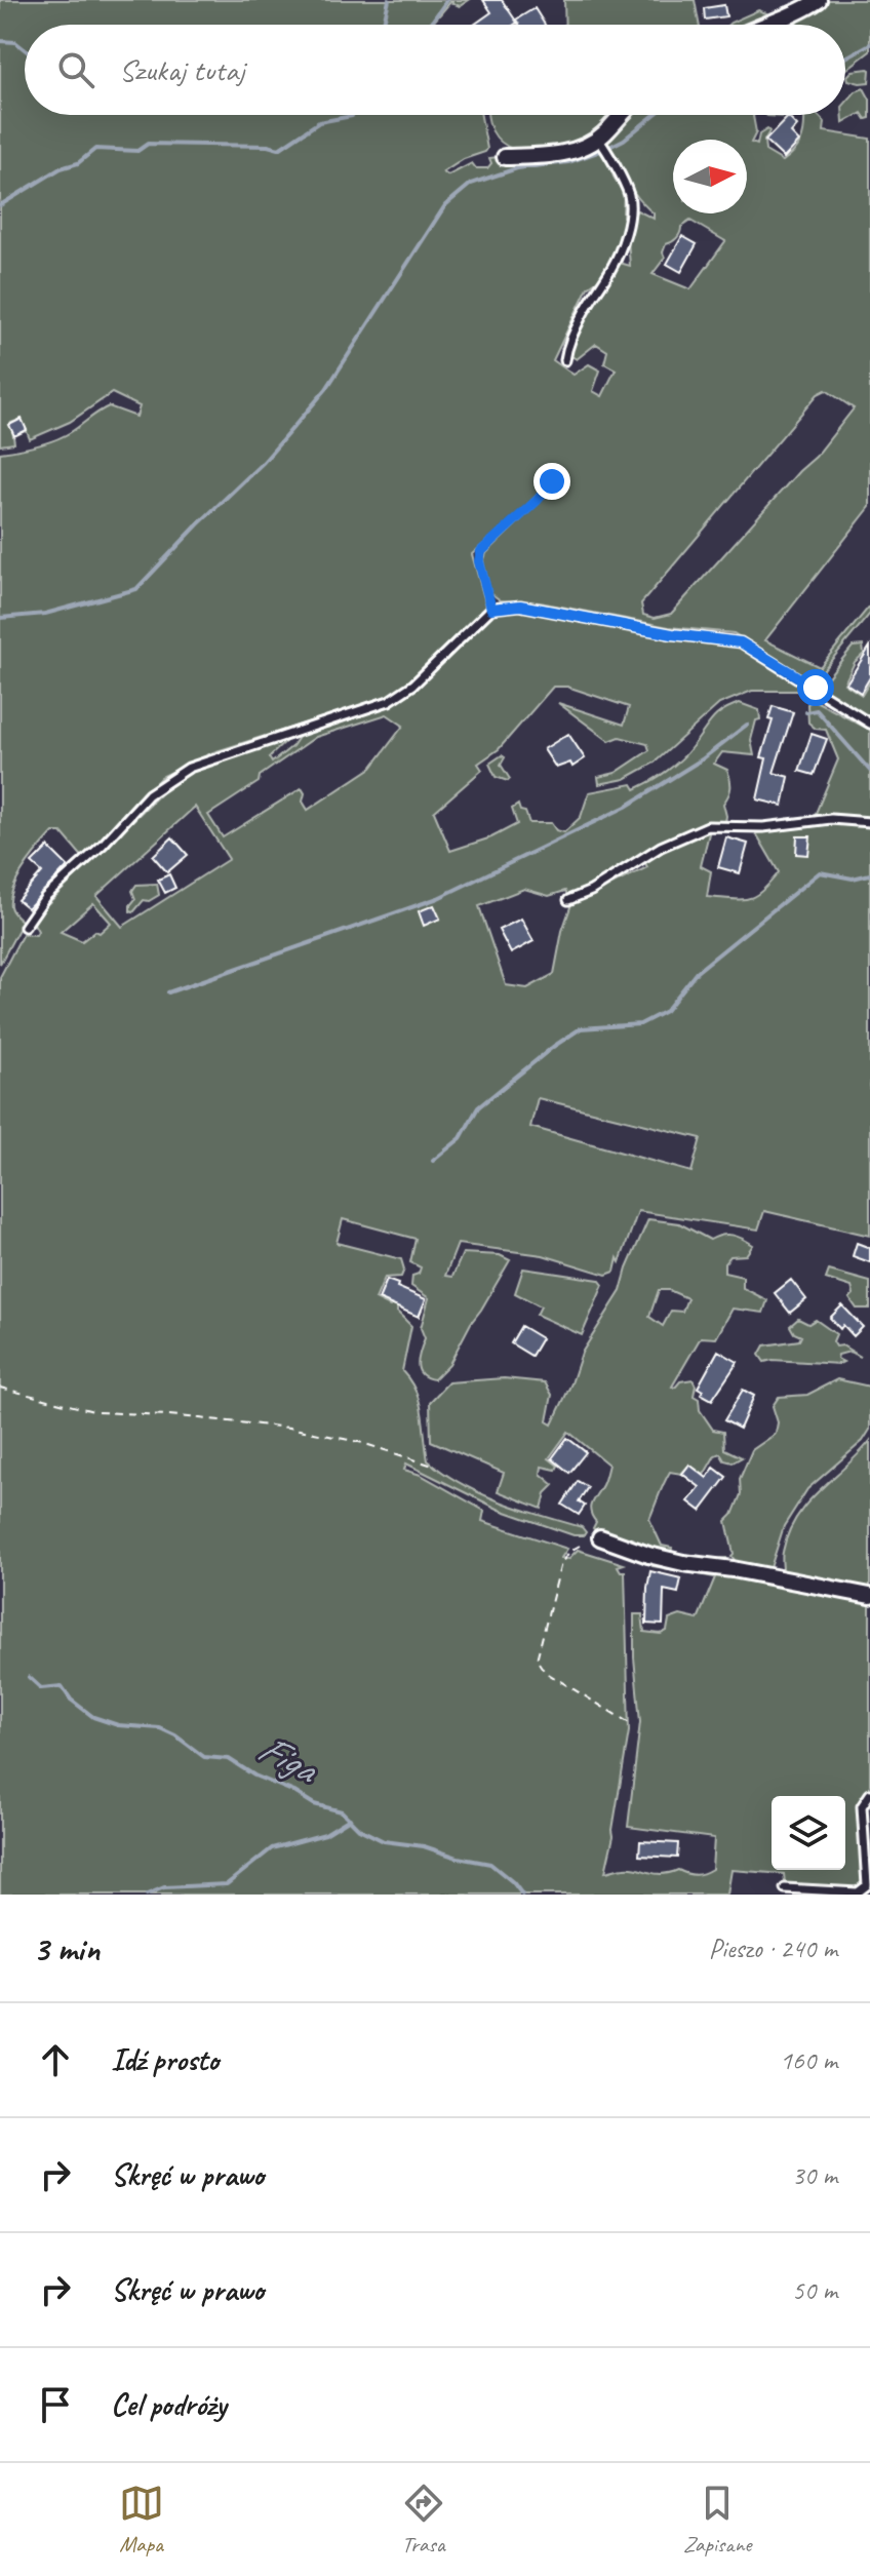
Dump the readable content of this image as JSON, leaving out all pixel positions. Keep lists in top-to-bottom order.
{
  "water": ["Figa"],
  "north": "right",
  "page": {
    "search": "Szukaj tutaj",
    "heading": ["3 min", "Pieszo · 240 m"],
    "list": [
      ["Idź prosto", "160 m"],
      ["Skręć w prawo", "30 m"],
      ["Skręć w prawo", "50 m"],
      "Cel podróży"
    ],
    "nav": ["Mapa", "Trasa", "Zapisane"]
  }
}
